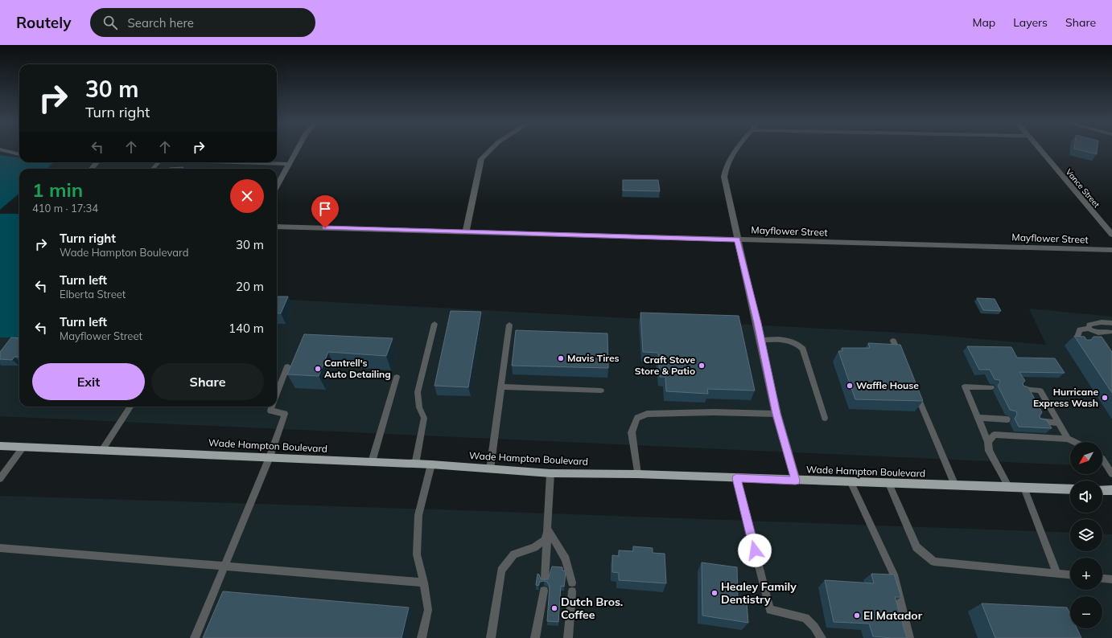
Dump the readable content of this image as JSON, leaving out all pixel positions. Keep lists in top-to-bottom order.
{
  "streets": {
    "main road": ["Wade Hampton Boulevard"],
    "street": ["Vance Street", "Mayflower Street"]
  },
  "places": [
    "Mavis Tires",
    "Craft Stove Store & Patio",
    "Cantrell's Auto Detailing",
    "Waffle House",
    "Hurricane Express Wash",
    "Healey Family Dentistry",
    "Dutch Bros. Coffee",
    "El Matador"
  ],
  "north": "bottom left",
  "page": {
    "header": "Routely",
    "search": "Search here",
    "nav": ["Map", "Layers", "Share"],
    "turn": ["30 m", "Turn right"],
    "heading": ["1 min", "410 m · 17:34"],
    "list": [
      {
        "name": "Turn right",
        "note": "Wade Hampton Boulevard",
        "value": "30 m"
      },
      {
        "name": "Turn left",
        "note": "Elberta Street",
        "value": "20 m"
      },
      {
        "name": "Turn left",
        "note": "Mayflower Street",
        "value": "140 m"
      }
    ],
    "buttons": ["Exit", "Share"],
    "map_buttons": ["+", "−"]
  }
}
